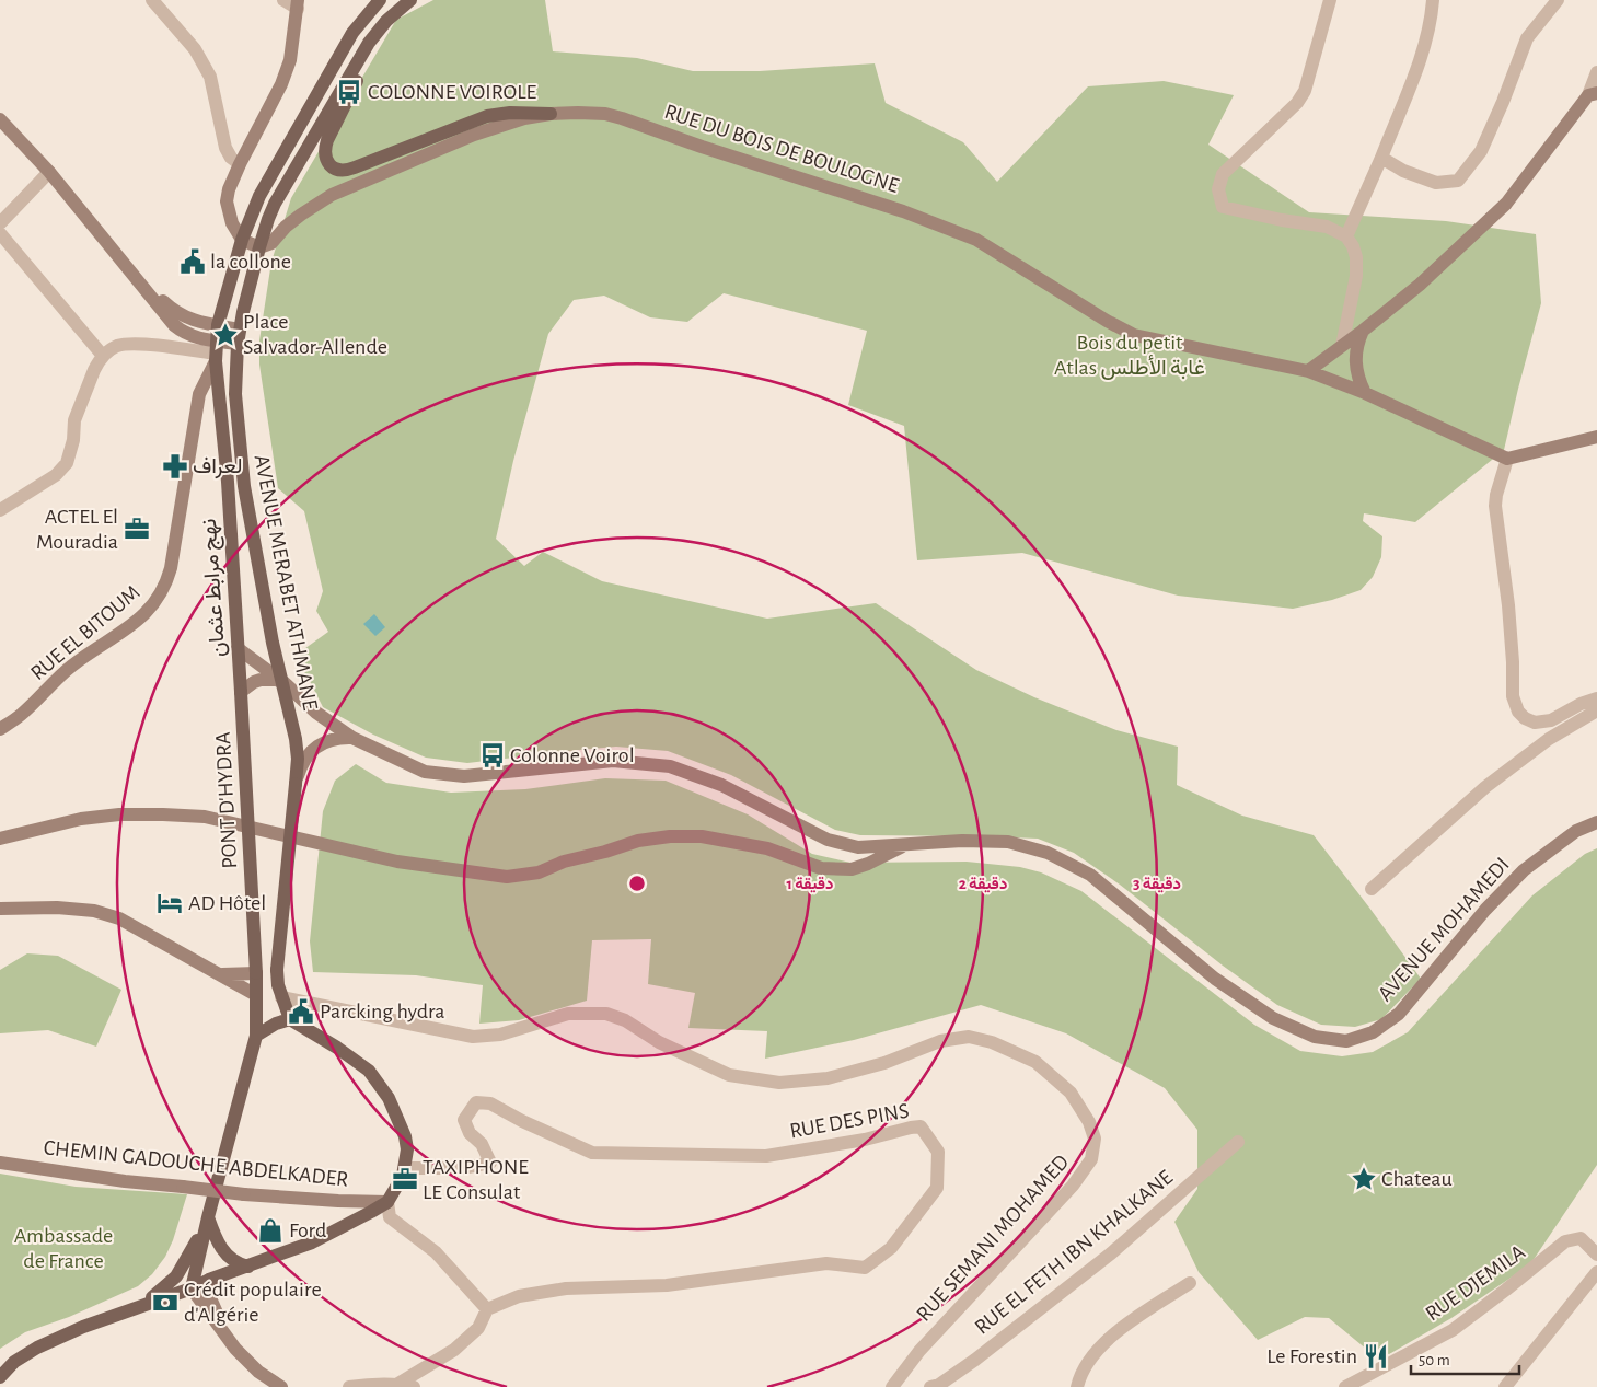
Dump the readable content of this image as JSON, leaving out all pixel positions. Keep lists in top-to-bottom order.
{
  "streets": {
    "main road": ["AVENUE MERABET ATHMANE", "نهج مرابط عثمان", "PONT D'HYDRA"],
    "street": [
      "RUE DU BOIS DE BOULOGNE",
      "RUE EL BITOUM",
      "AVENUE MOHAMEDI",
      "RUE DES PINS",
      "CHEMIN GADOUCHE ABDELKADER",
      "RUE SEMANI MOHAMED",
      "RUE EL FETH IBN KHALKANE",
      "RUE DJEMILA"
    ]
  },
  "crossings": [
    ["RUE DU BOIS DE BOULOGNE", "AVENUE MERABET ATHMANE"],
    ["AVENUE MERABET ATHMANE", "نهج مرابط عثمان"],
    ["AVENUE MERABET ATHMANE", "RUE EL BITOUM"],
    ["AVENUE MERABET ATHMANE", "AVENUE MOHAMEDI"],
    ["AVENUE MERABET ATHMANE", "RUE SEMANI MOHAMED"],
    ["نهج مرابط عثمان", "PONT D'HYDRA"],
    ["نهج مرابط عثمان", "AVENUE MOHAMEDI"]
  ],
  "parks": ["Bois du petit Atlas غابة الأطلس", "Ambassade de France"],
  "places": {
    "bus stop": ["COLONNE VOIROLE", "Colonne Voirol"],
    "public building": ["la collone", "Parcking hydra"],
    "place": ["Place Salvador-Allende", "Chateau"],
    "pharmacy": ["لعراف"],
    "office": ["ACTEL El Mouradia", "TAXIPHONE LE Consulat"],
    "hotel": ["AD Hôtel"],
    "shop": ["Ford"],
    "bank": ["Crédit populaire d'Algérie"],
    "restaurant": ["Le Forestin"]
  },
  "scale_bar": "50 m",
  "rings": ["1 دقيقة", "2 دقيقة", "3 دقيقة"]
}
